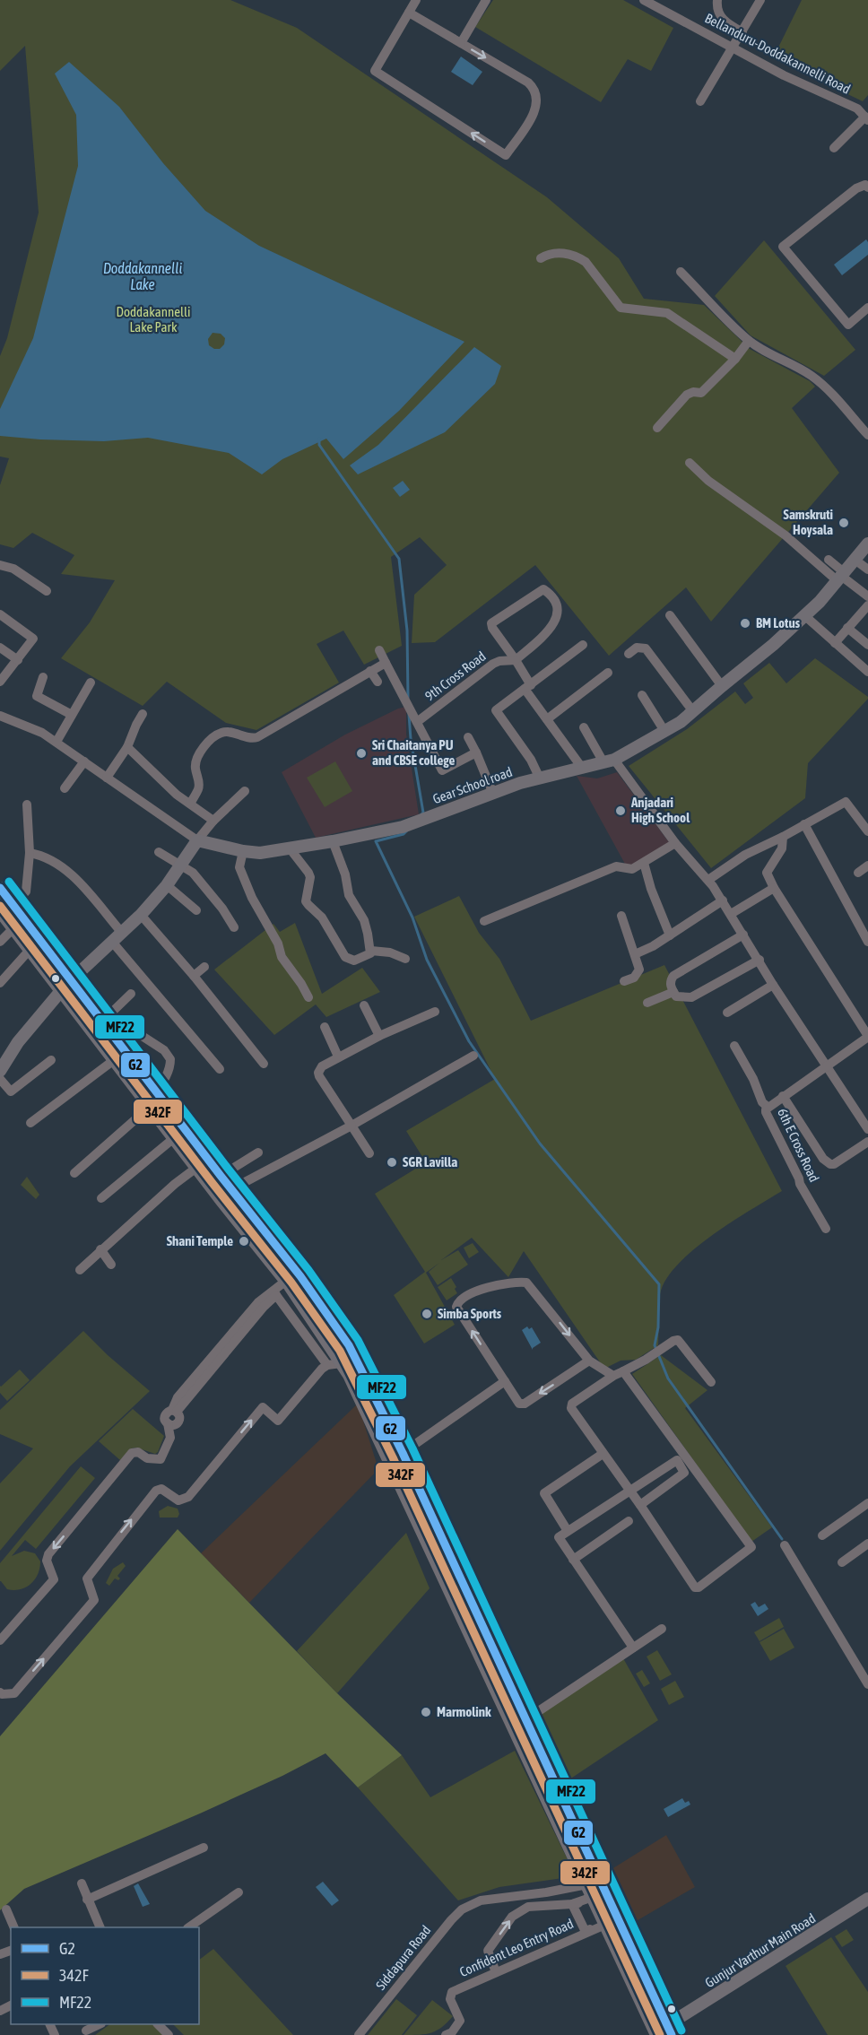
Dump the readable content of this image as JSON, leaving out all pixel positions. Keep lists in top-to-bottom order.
{
  "streets": {
    "main road": ["Gear School road", "Gunjur Varthur Main Road"],
    "street": [
      "Bellanduru-Doddakannelli Road",
      "9th Cross Road",
      "6th E Cross Road",
      "Confident Leo Entry Road",
      "Siddapura Road"
    ]
  },
  "water": ["Doddakannelli Lake"],
  "parks": ["Doddakannelli Lake Park"],
  "places": [
    "Samskruti Hoysala",
    "BM Lotus",
    "Sri Chaitanya PU and CBSE college",
    "Anjadari High School",
    "SGR Lavilla",
    "Shani Temple",
    "Simba Sports",
    "Marmolink"
  ],
  "lines": ["transit line MF22", "transit line G2", "transit line 342F"],
  "legend": ["G2", "342F", "MF22"]
}
